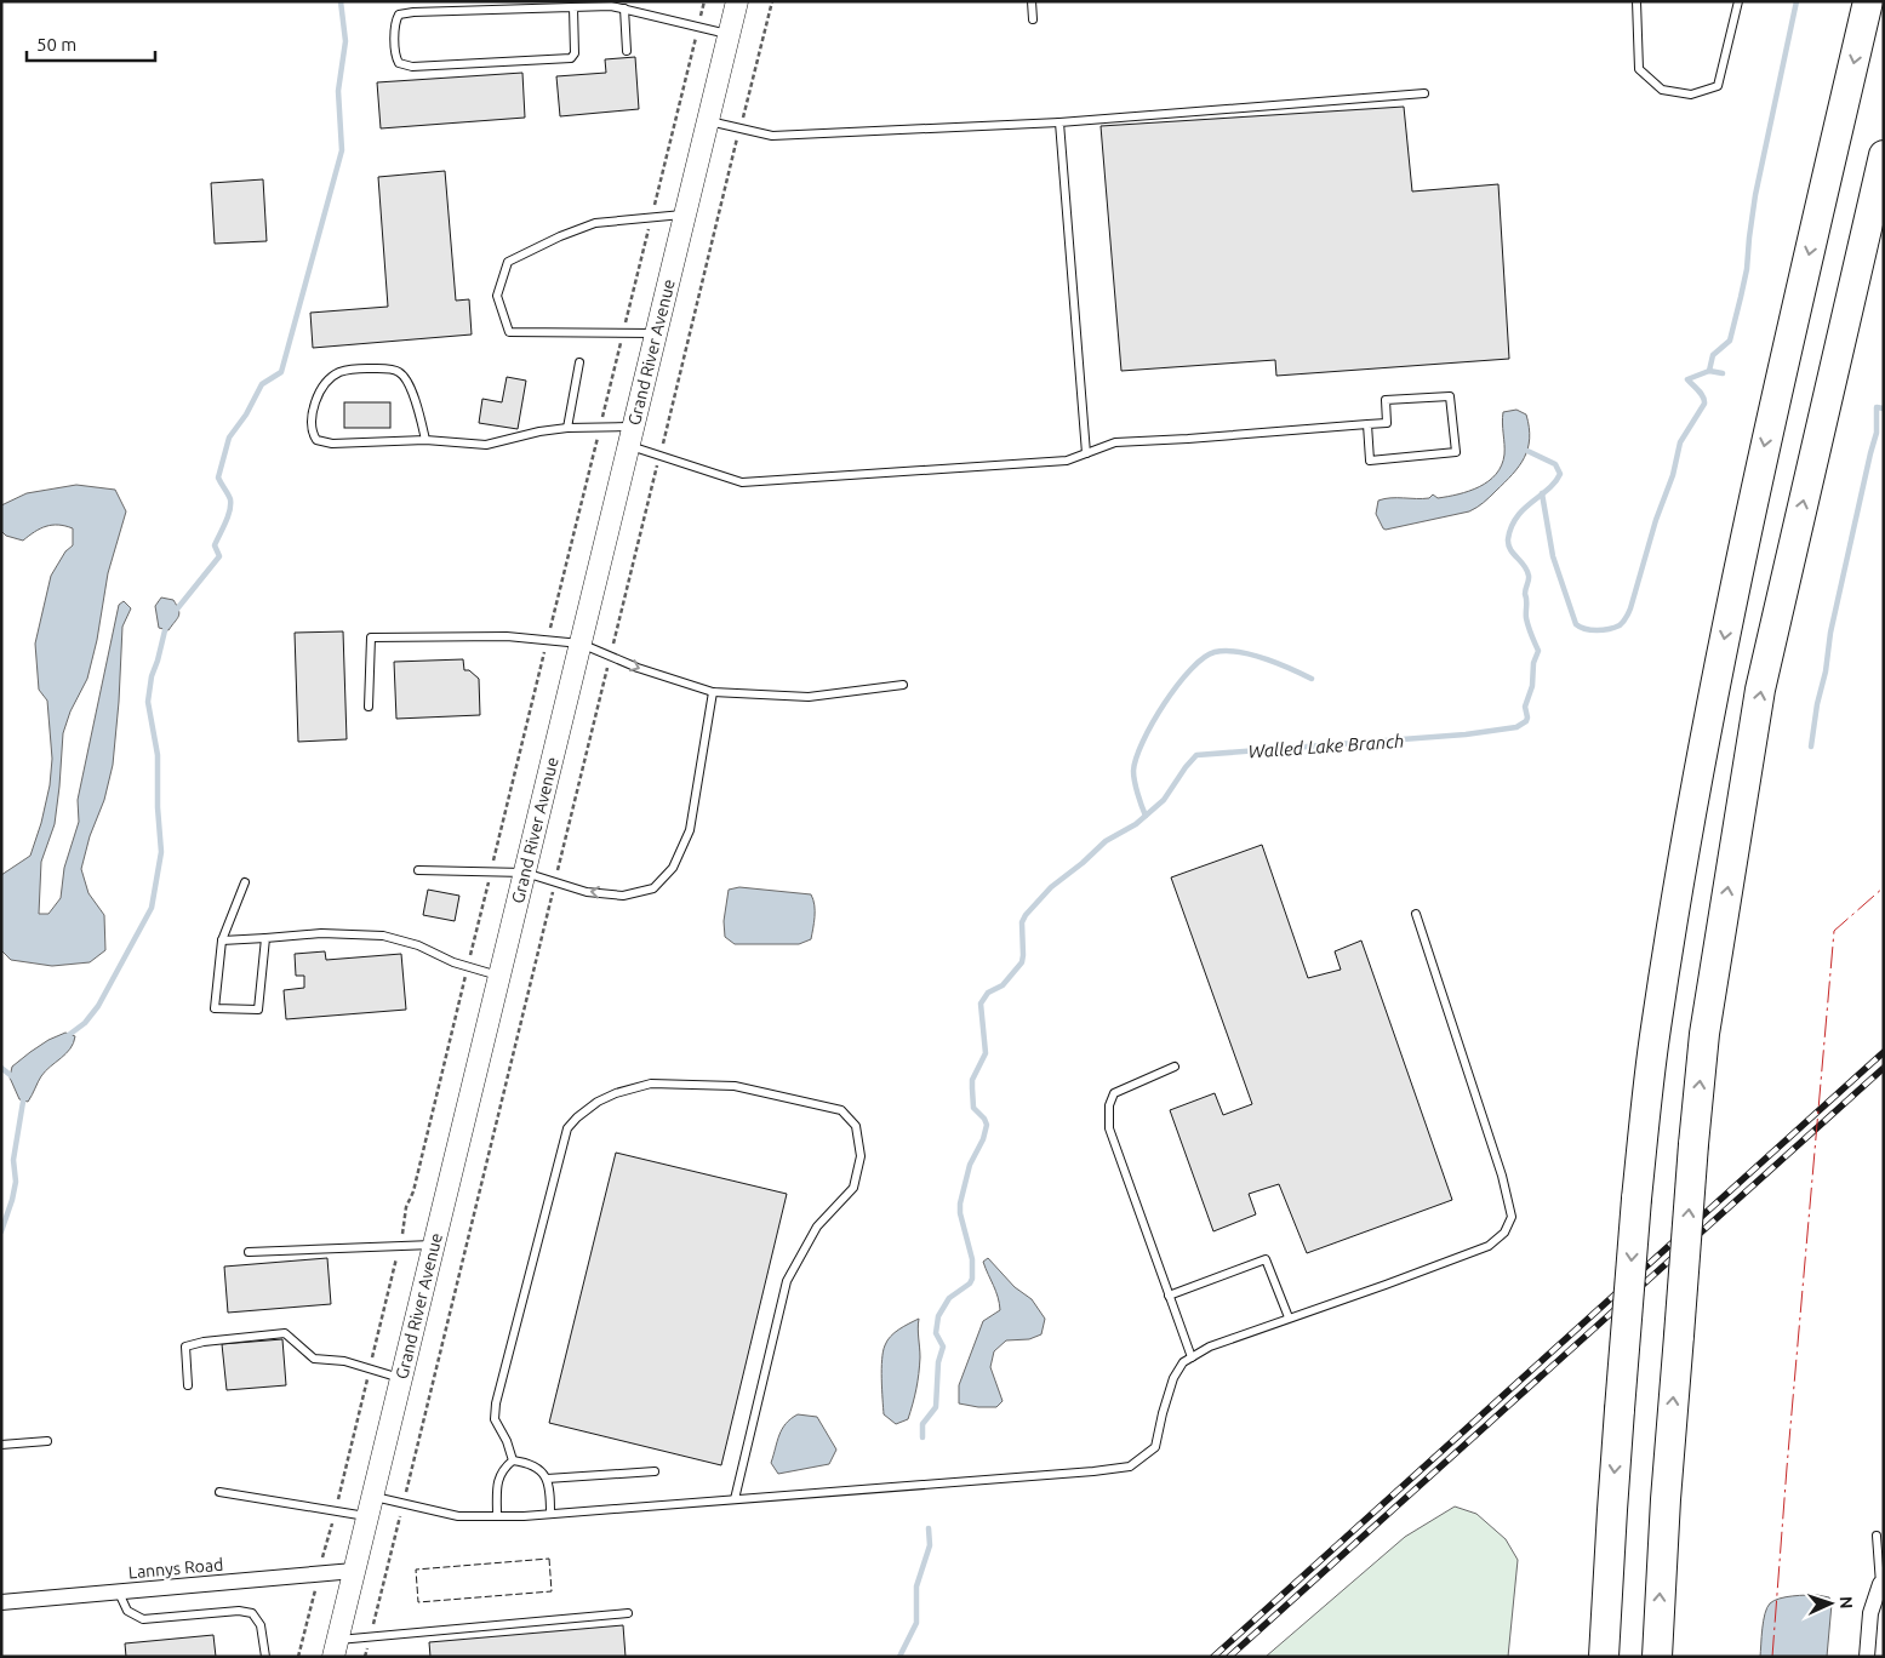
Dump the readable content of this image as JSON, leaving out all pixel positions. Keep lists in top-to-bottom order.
{
  "streets": {
    "main road": ["Grand River Avenue"],
    "street": ["Lannys Road"]
  },
  "crossings": [
    ["Grand River Avenue", "Lannys Road"]
  ],
  "water": ["Walled Lake Branch"],
  "scale_bar": "50 m",
  "north": "right"
}
